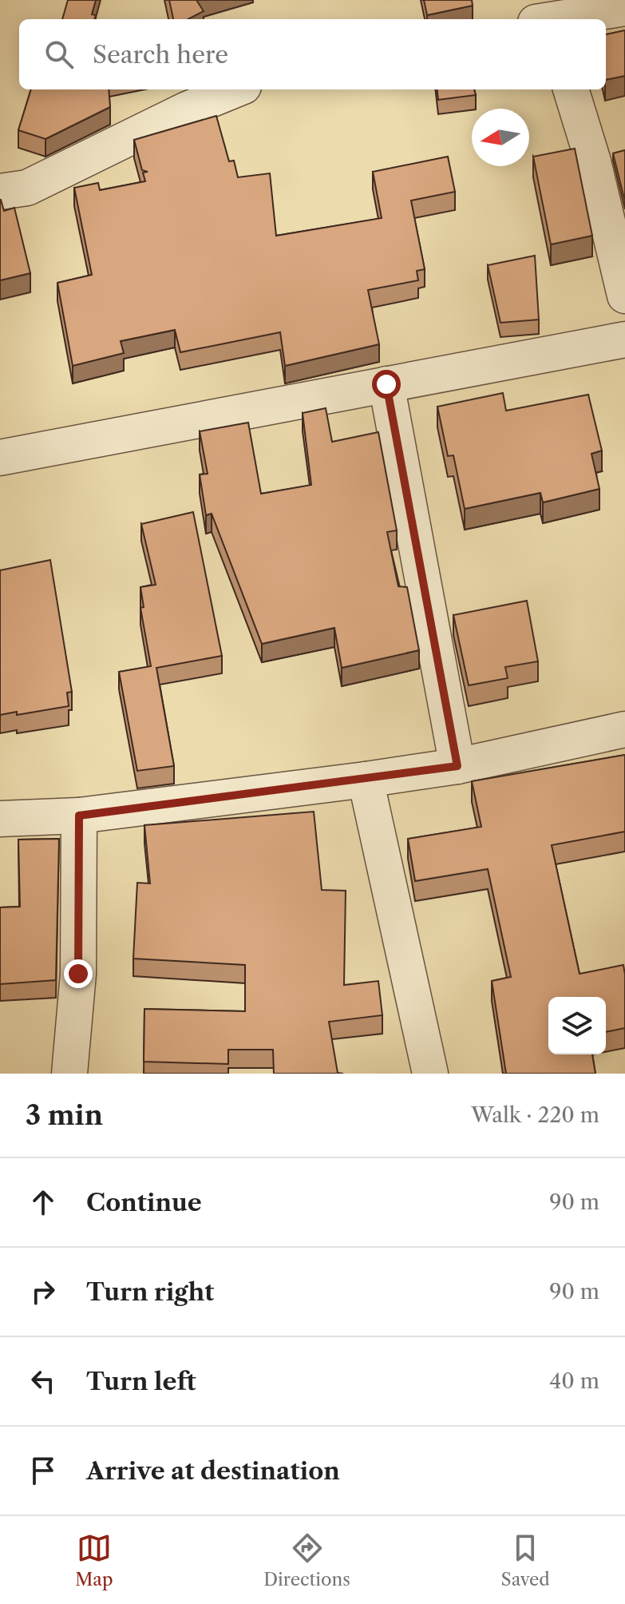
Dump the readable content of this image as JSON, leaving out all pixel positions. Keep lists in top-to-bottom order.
{
  "north": "left",
  "page": {
    "search": "Search here",
    "heading": ["3 min", "Walk · 220 m"],
    "list": [
      ["Continue", "90 m"],
      ["Turn right", "90 m"],
      ["Turn left", "40 m"],
      "Arrive at destination"
    ],
    "nav": ["Map", "Directions", "Saved"]
  }
}
